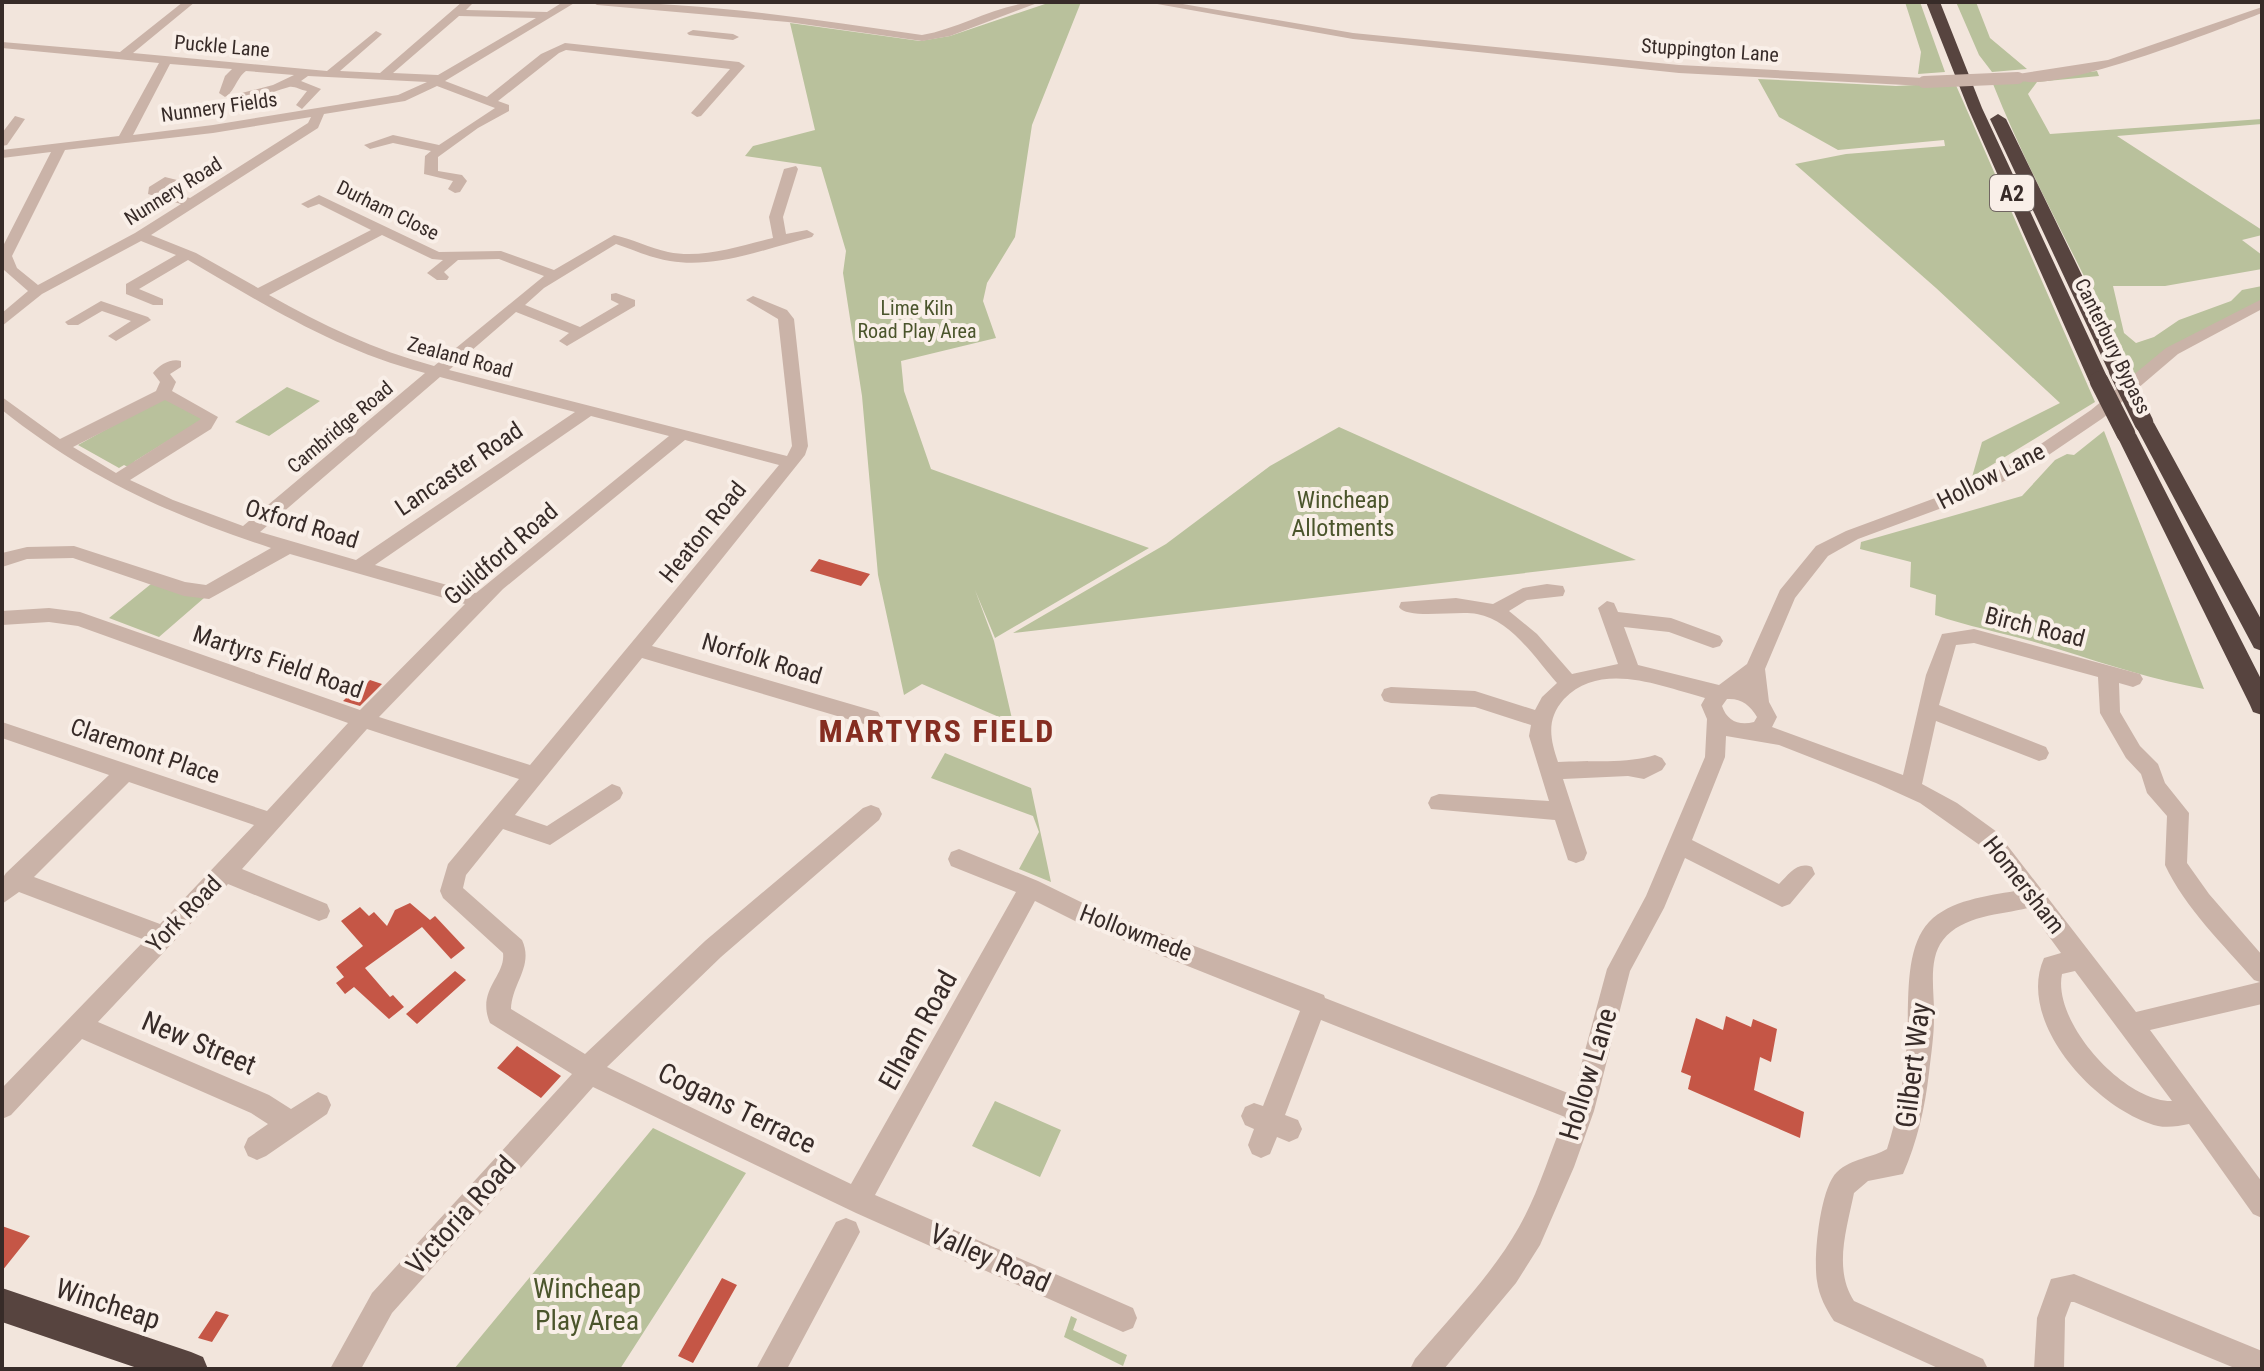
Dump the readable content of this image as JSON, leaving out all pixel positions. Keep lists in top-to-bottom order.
{
  "streets": {
    "highway": ["A2", "Canterbury Bypass", "Wincheap"],
    "street": [
      "Puckle Lane",
      "Stuppington Lane",
      "Nunnery Fields",
      "Nunnery Road",
      "Durham Close",
      "Zealand Road",
      "Cambridge Road",
      "Lancaster Road",
      "Hollow Lane",
      "Oxford Road",
      "Heaton Road",
      "Guildford Road",
      "Birch Road",
      "Norfolk Road",
      "Martyrs Field Road",
      "Claremont Place",
      "Homersham",
      "York Road",
      "Hollowmede",
      "Elham Road",
      "New Street",
      "Gilbert Way",
      "Cogans Terrace",
      "Victoria Road",
      "Valley Road"
    ]
  },
  "crossings": [
    ["Puckle Lane", "Nunnery Fields"],
    ["Nunnery Fields", "Nunnery Road"],
    ["Nunnery Road", "Zealand Road"],
    ["A2", "Canterbury Bypass"],
    ["Durham Close", "Cambridge Road"],
    ["Zealand Road", "Cambridge Road"],
    ["Zealand Road", "Lancaster Road"],
    ["Zealand Road", "Heaton Road"],
    ["Zealand Road", "Guildford Road"],
    ["Cambridge Road", "Oxford Road"],
    ["Lancaster Road", "Oxford Road"],
    ["Hollow Lane", "Homersham"],
    ["Hollow Lane", "Hollowmede"],
    ["Oxford Road", "Guildford Road"],
    ["Heaton Road", "Norfolk Road"],
    ["Heaton Road", "Martyrs Field Road"],
    ["Heaton Road", "Cogans Terrace"],
    ["Guildford Road", "Martyrs Field Road"],
    ["Guildford Road", "York Road"],
    ["Birch Road", "Homersham"],
    ["Martyrs Field Road", "York Road"],
    ["Claremont Place", "York Road"],
    ["Homersham", "Gilbert Way"],
    ["York Road", "New Street"],
    ["Hollowmede", "Elham Road"],
    ["Elham Road", "Cogans Terrace"],
    ["Elham Road", "Valley Road"],
    ["Cogans Terrace", "Victoria Road"],
    ["Cogans Terrace", "Valley Road"]
  ],
  "districts": ["MARTYRS FIELD"],
  "parks": ["Lime Kiln Road Play Area", "Wincheap Allotments", "Wincheap Play Area"]
}
